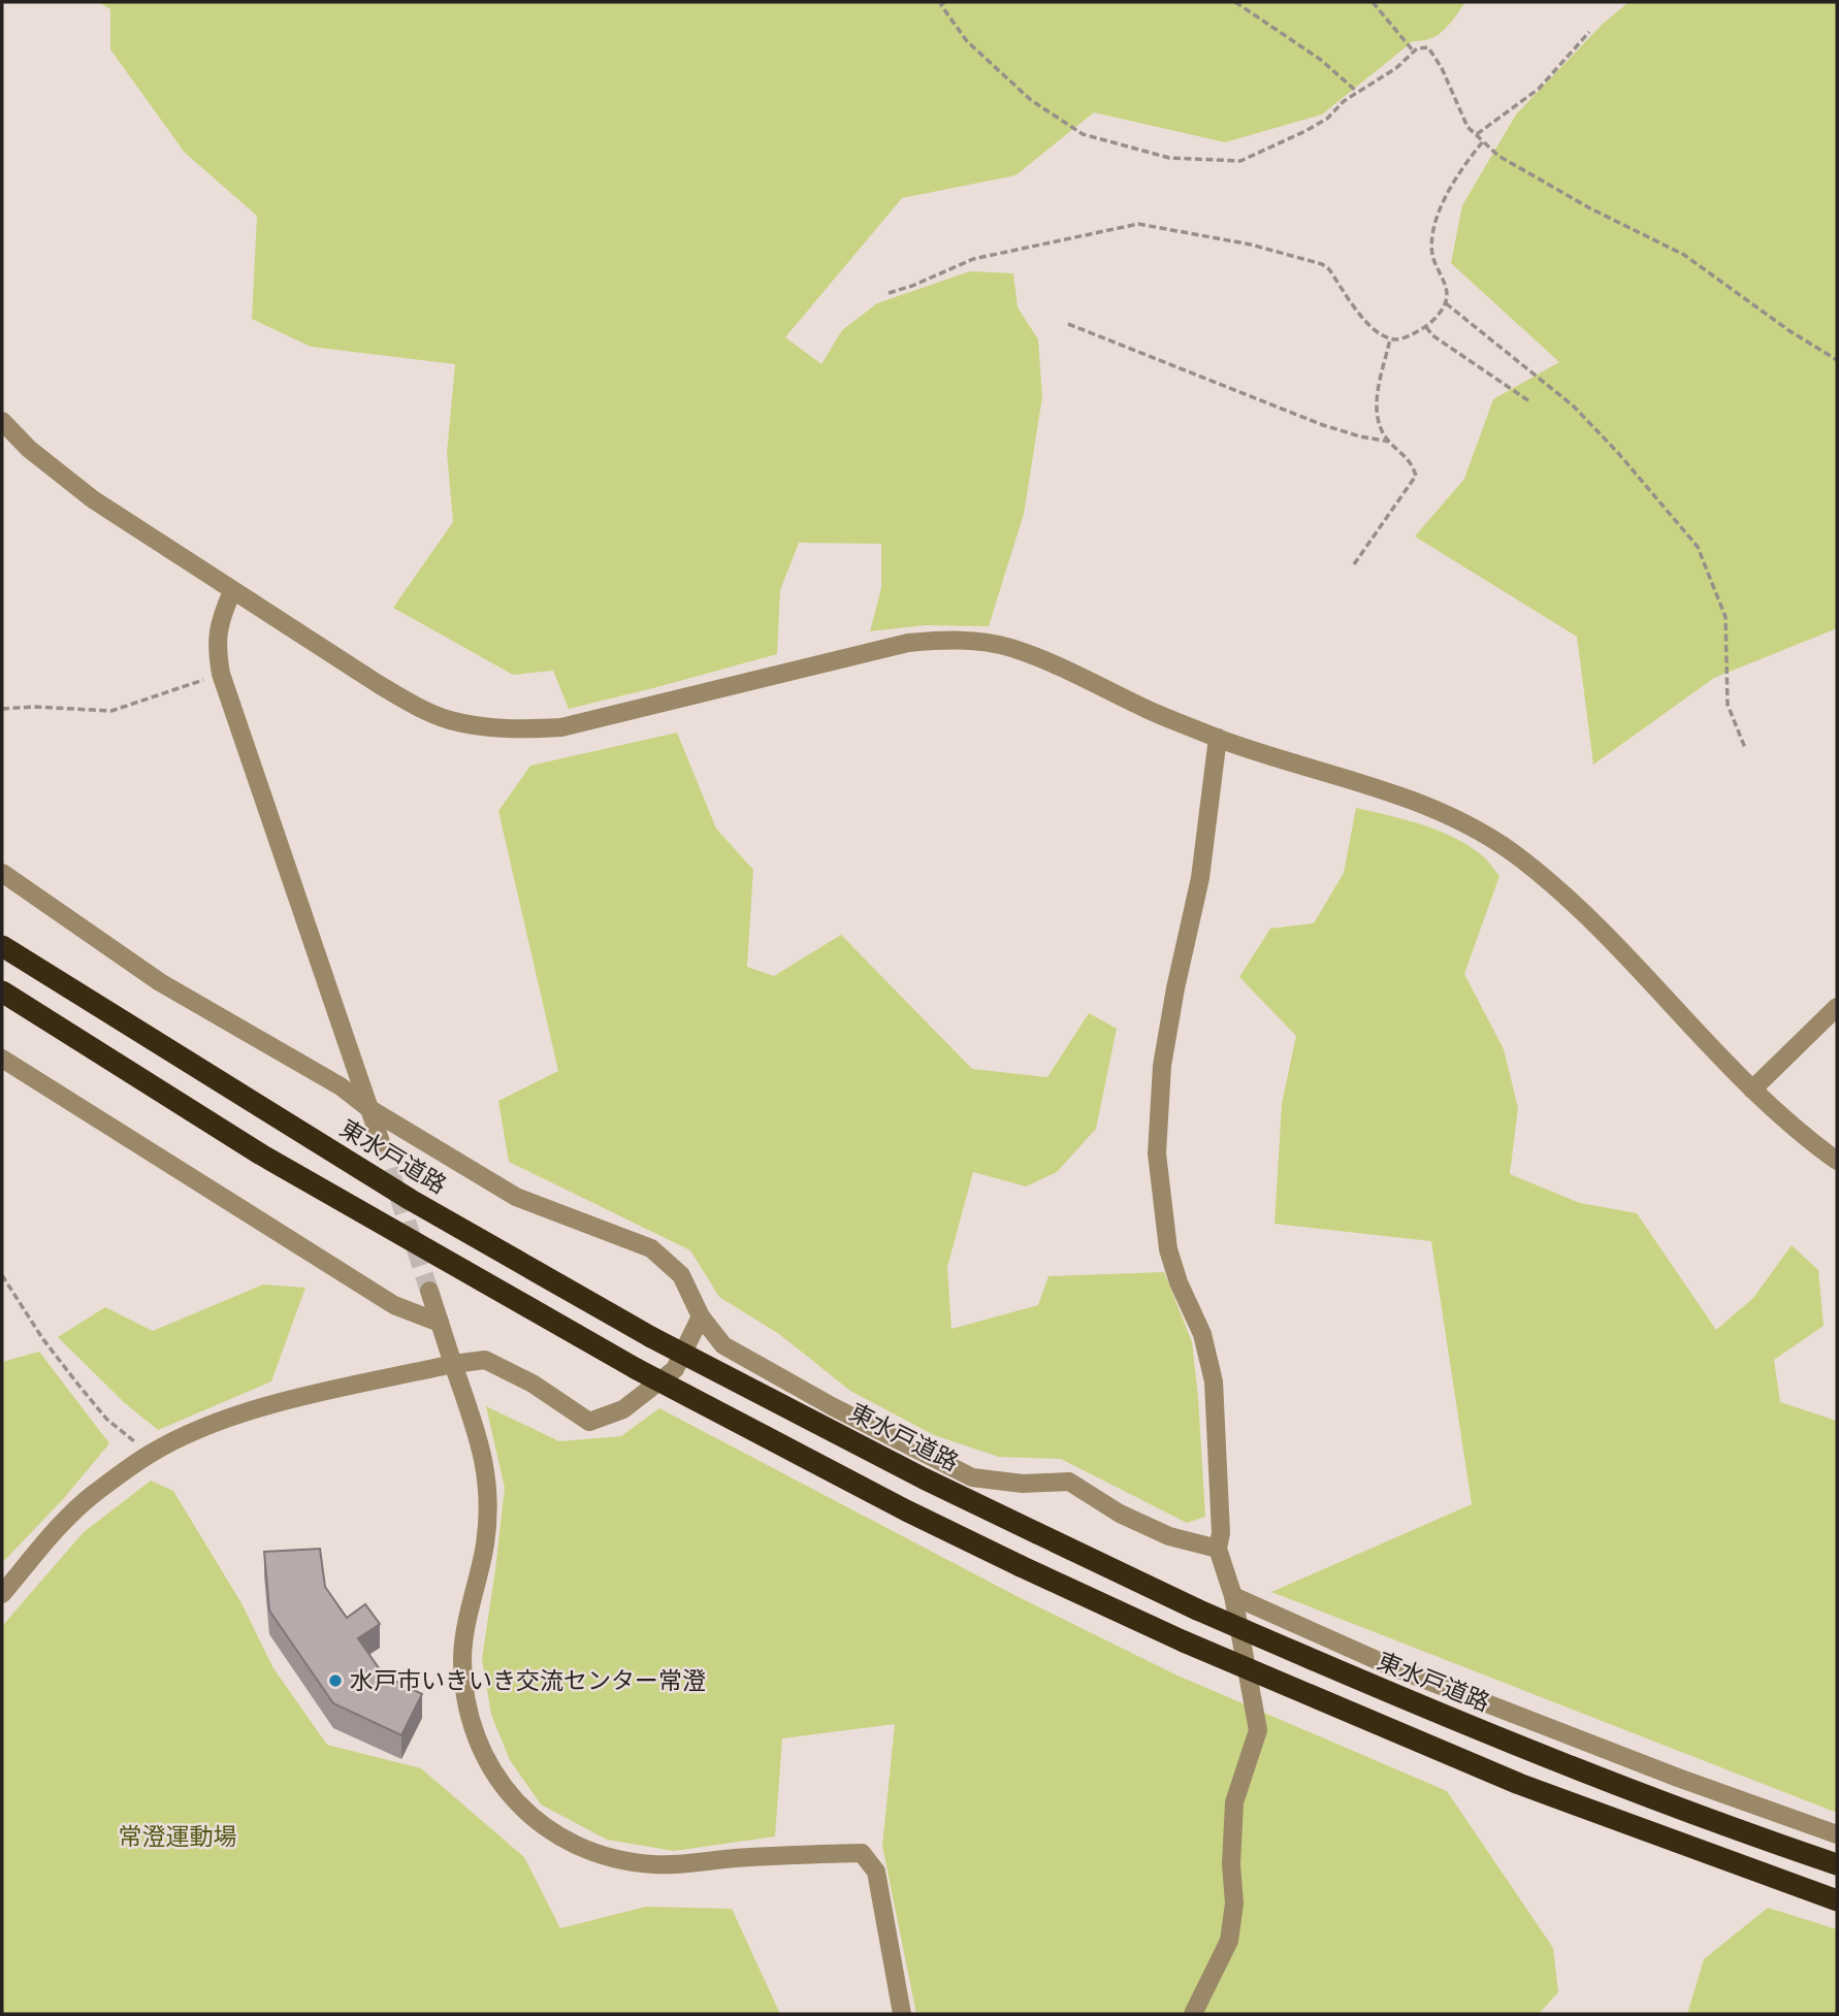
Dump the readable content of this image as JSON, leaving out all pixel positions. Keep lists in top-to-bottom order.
{
  "streets": {
    "highway": ["東水戸道路"]
  },
  "parks": ["常澄運動場"],
  "places": ["水戸市いきいき交流センター常澄"]
}
